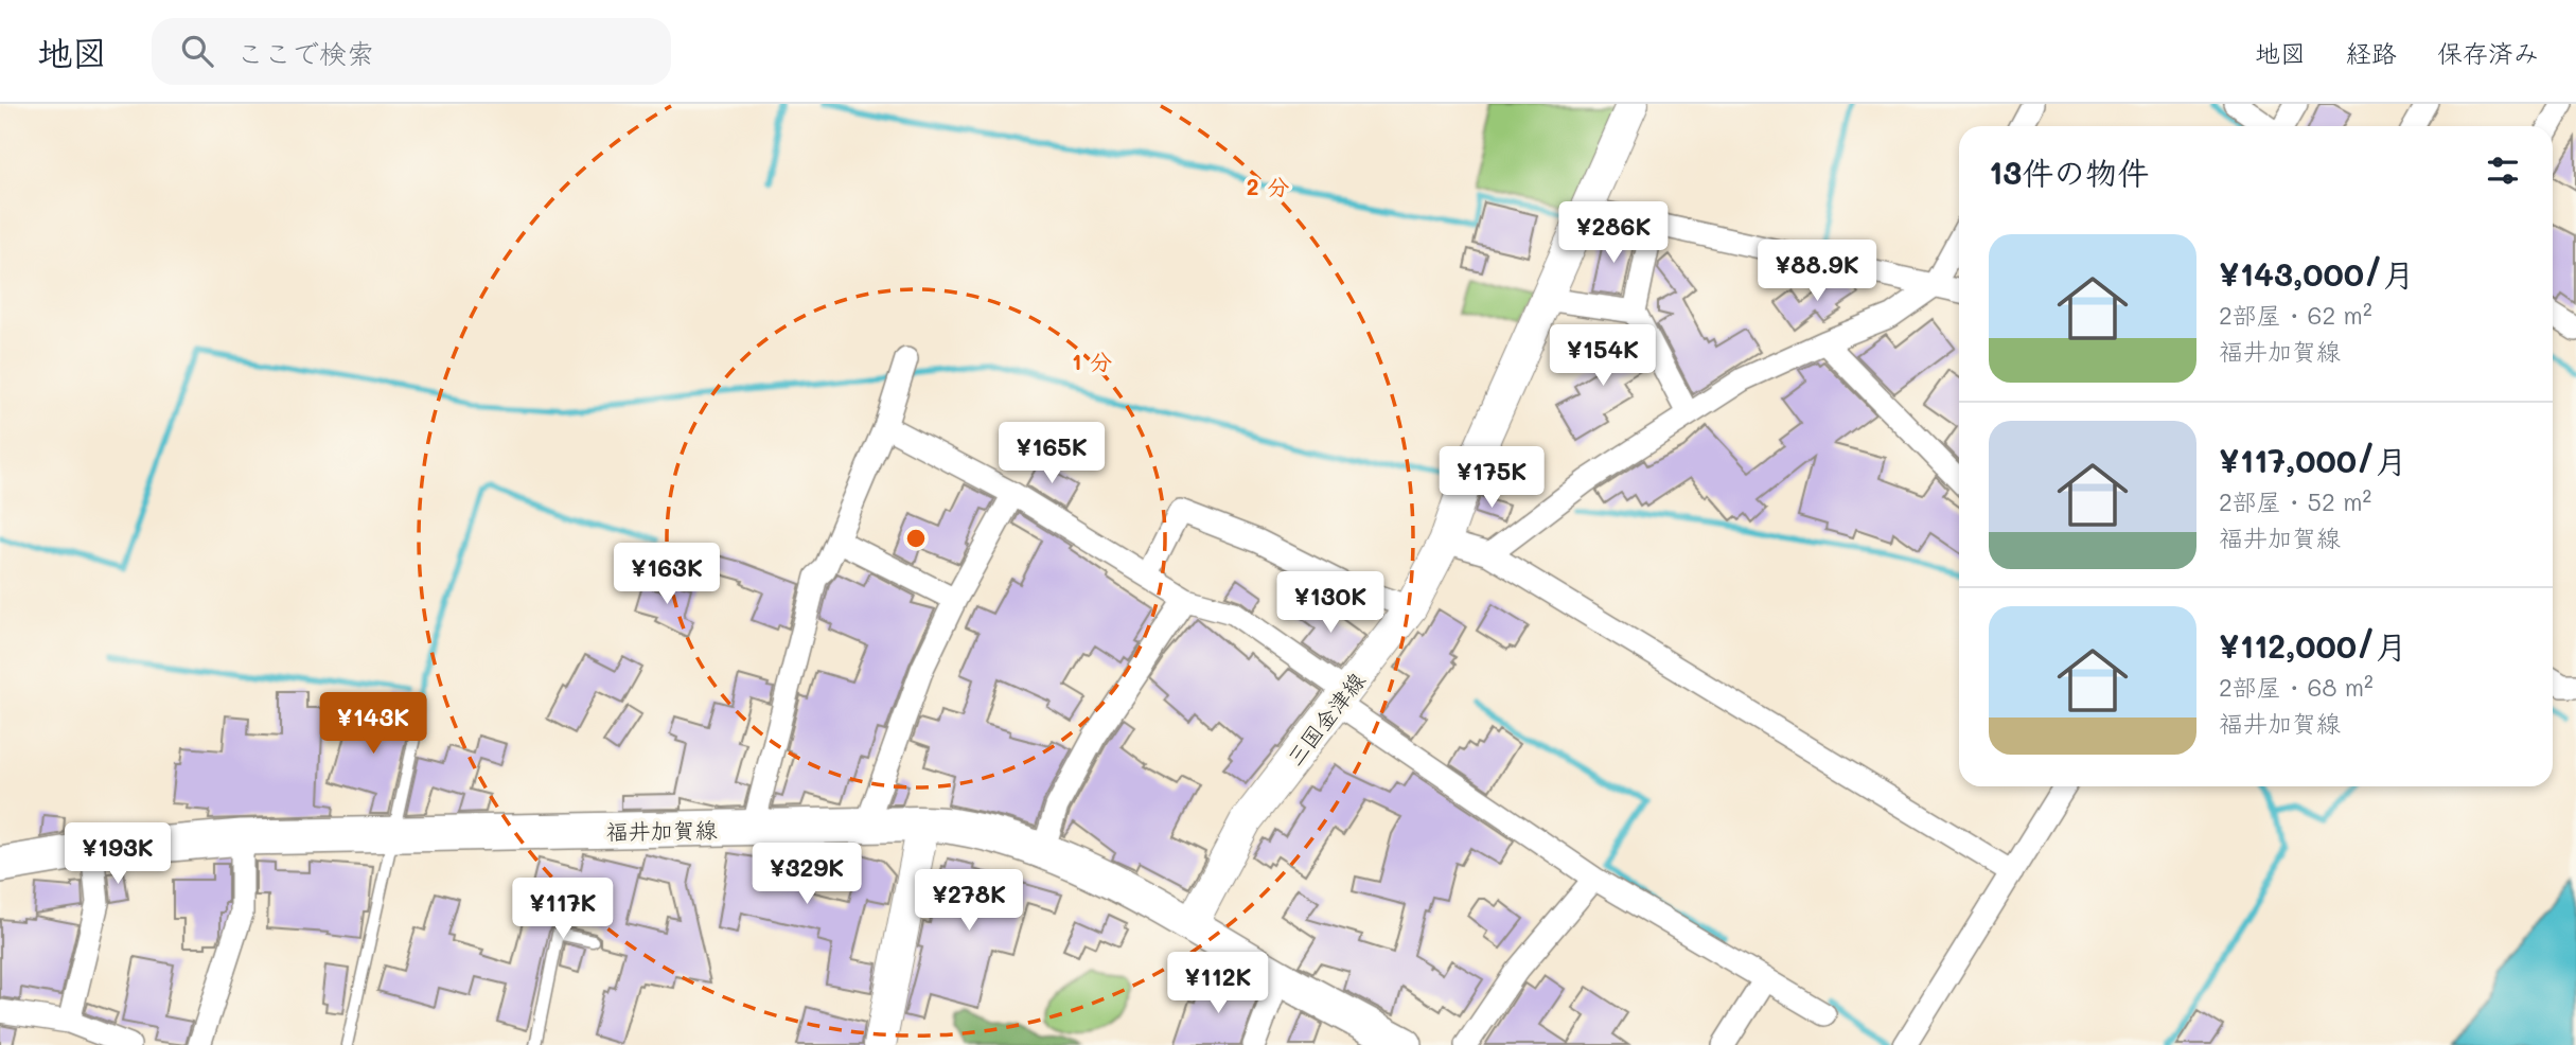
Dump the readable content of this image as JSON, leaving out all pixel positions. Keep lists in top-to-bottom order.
{
  "streets": {
    "main road": ["三国金津線", "福井加賀線"]
  },
  "crossings": [
    ["三国金津線", "福井加賀線"]
  ],
  "page": {
    "header": "地図",
    "search": "ここで検索",
    "nav": ["地図", "経路", "保存済み"],
    "heading": "13件の物件",
    "price": [
      "¥286K",
      "¥88.9K",
      "¥154K",
      "¥165K",
      "¥175K",
      "¥163K",
      "¥130K",
      "¥143K",
      "¥193K",
      "¥329K",
      "¥278K",
      "¥117K",
      "¥112K"
    ],
    "list": [
      {
        "name": "¥143,000/月",
        "note": "2部屋 · 62 m² · 福井加賀線"
      },
      {
        "name": "¥117,000/月",
        "note": "2部屋 · 52 m² · 福井加賀線"
      },
      {
        "name": "¥112,000/月",
        "note": "2部屋 · 68 m² · 福井加賀線"
      }
    ]
  },
  "rings": ["2 分", "1 分"]
}
